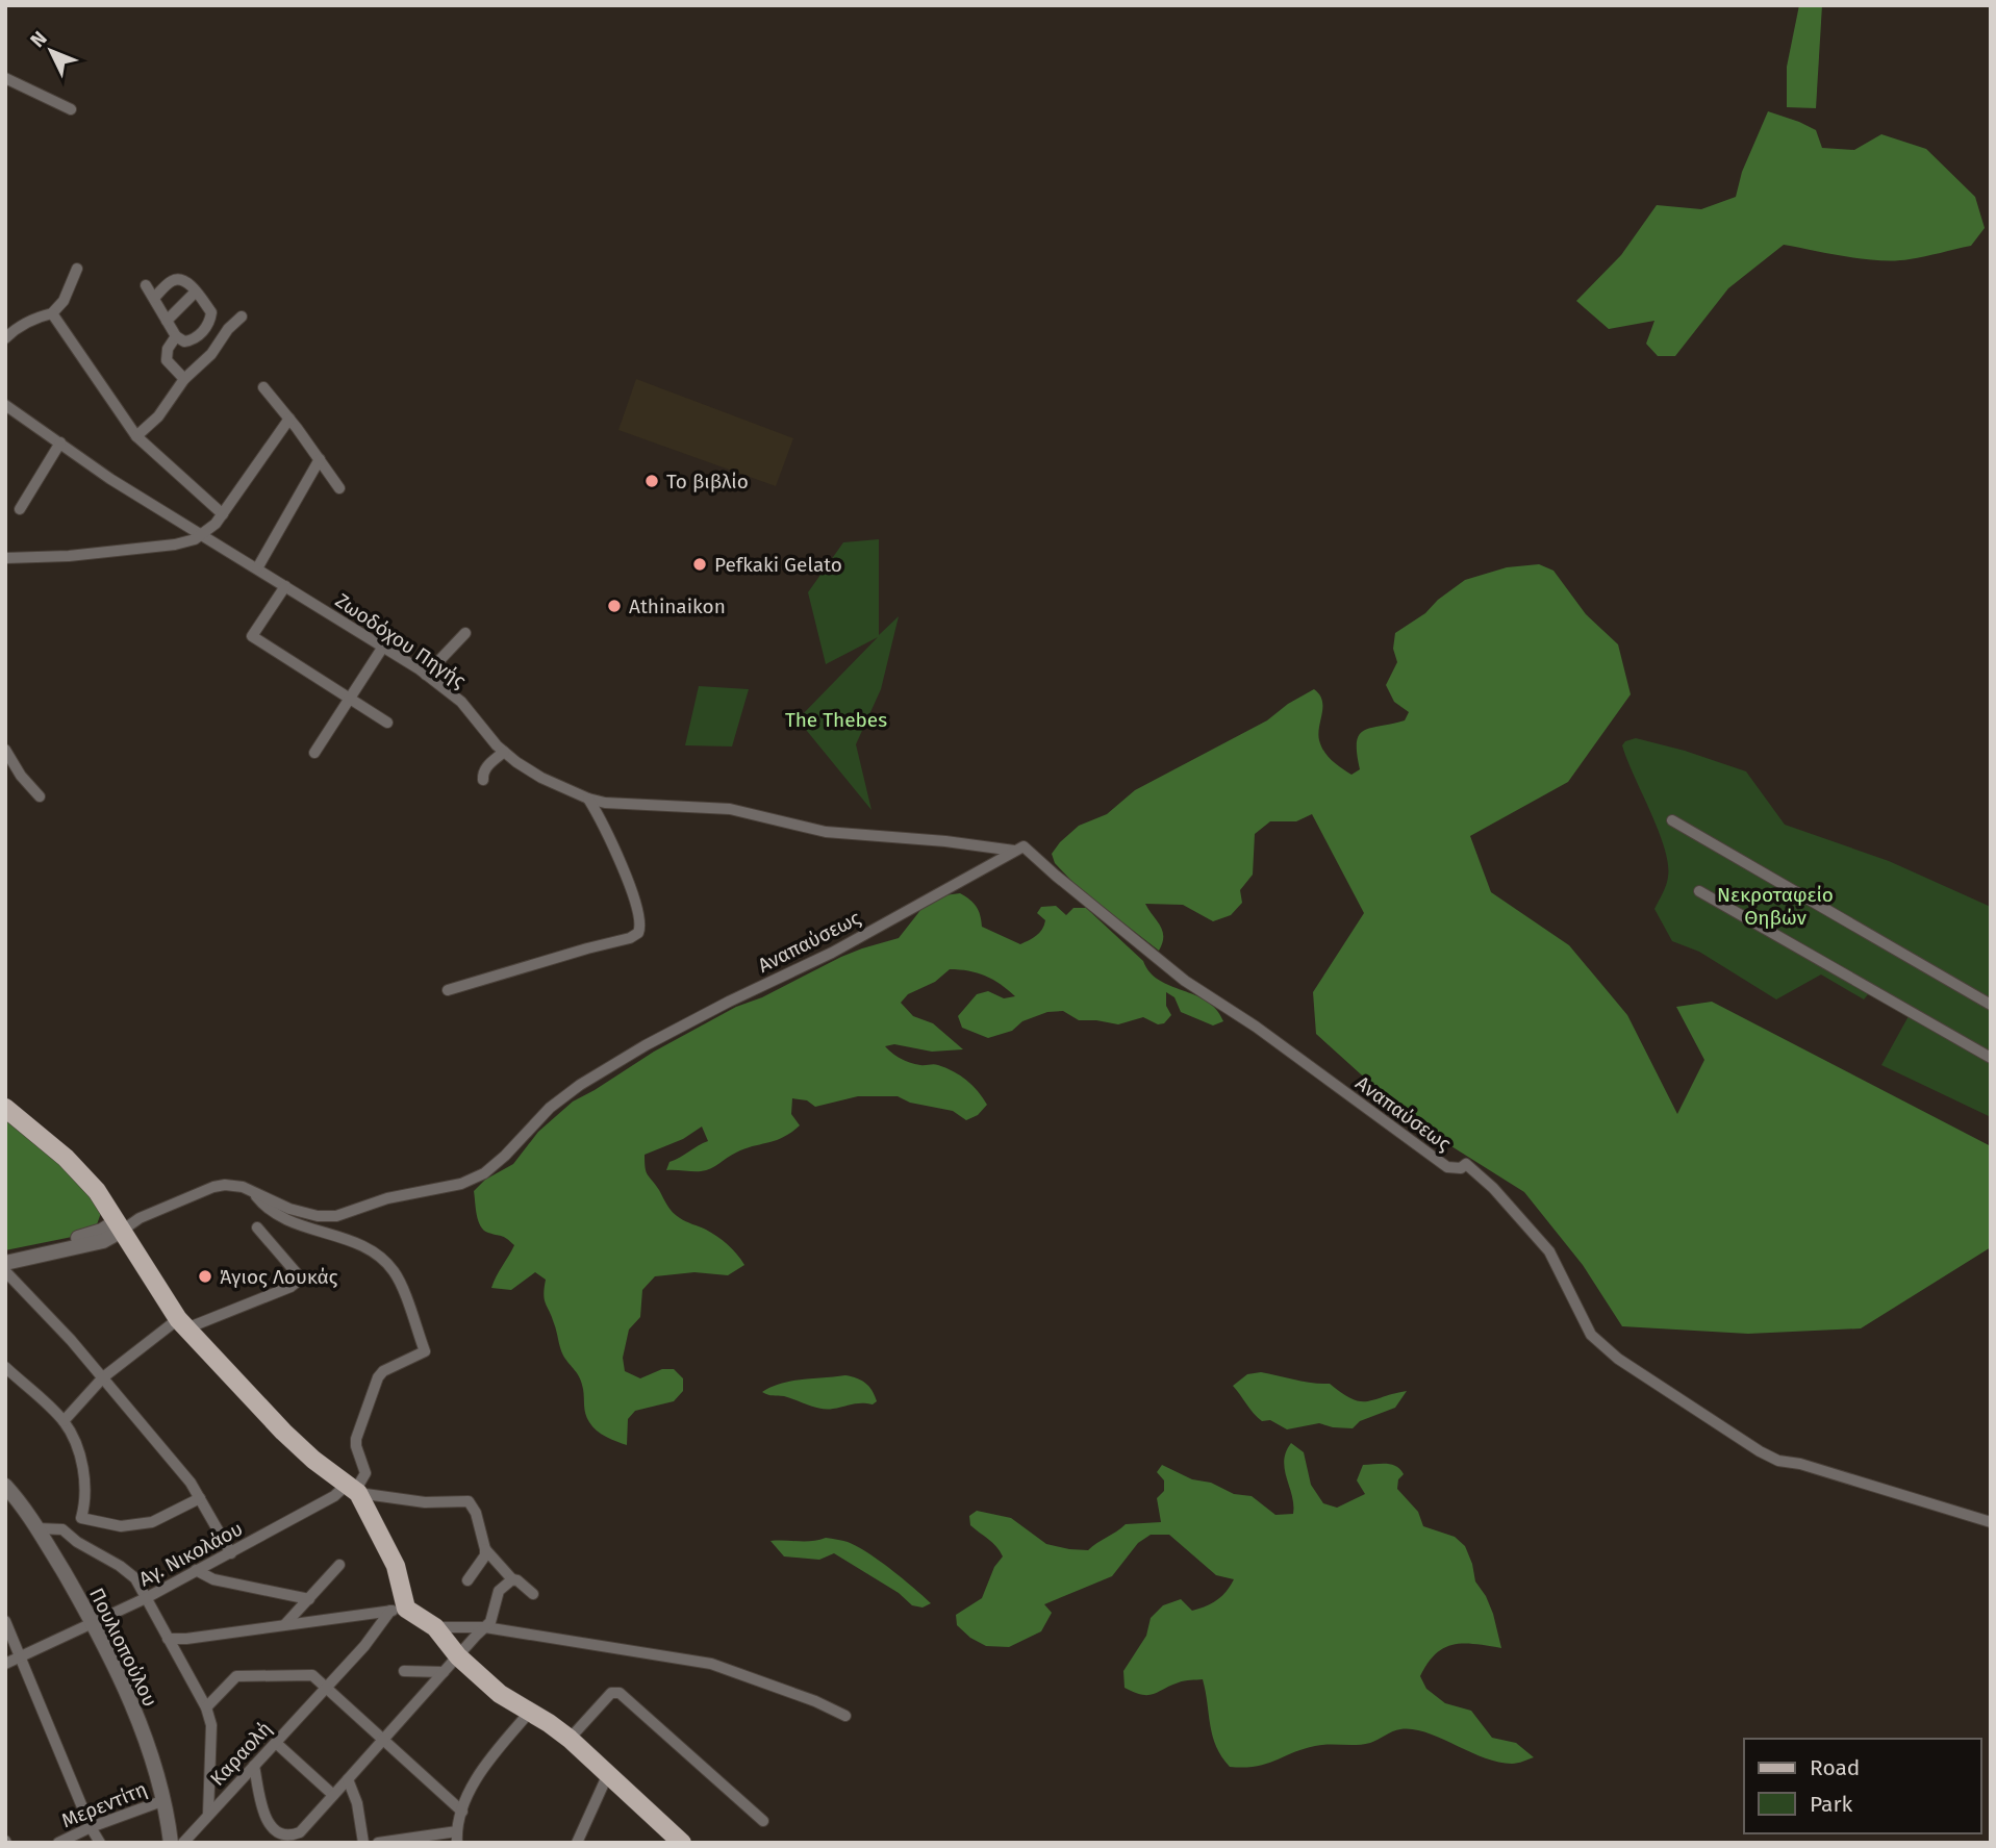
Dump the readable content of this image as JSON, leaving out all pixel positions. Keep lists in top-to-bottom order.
{
  "streets": {
    "street": [
      "Ζωοδόχου Πηγής",
      "Αναπαύσεως",
      "Αγ. Νικολάου",
      "Πουλιοπούλου",
      "Καραολή",
      "Μερεντίτη"
    ]
  },
  "crossings": [
    ["Ζωοδόχου Πηγής", "Αναπαύσεως"],
    ["Αγ. Νικολάου", "Πουλιοπούλου"],
    ["Πουλιοπούλου", "Μερεντίτη"]
  ],
  "parks": ["The Thebes", "Νεκροταφείο Θηβών"],
  "places": [
    "Το βιβλίο",
    "Pefkaki Gelato",
    "Athinaikon",
    "Άγιος Λουκάς"
  ],
  "legend": ["Road", "Park"],
  "north": "top left"
}
